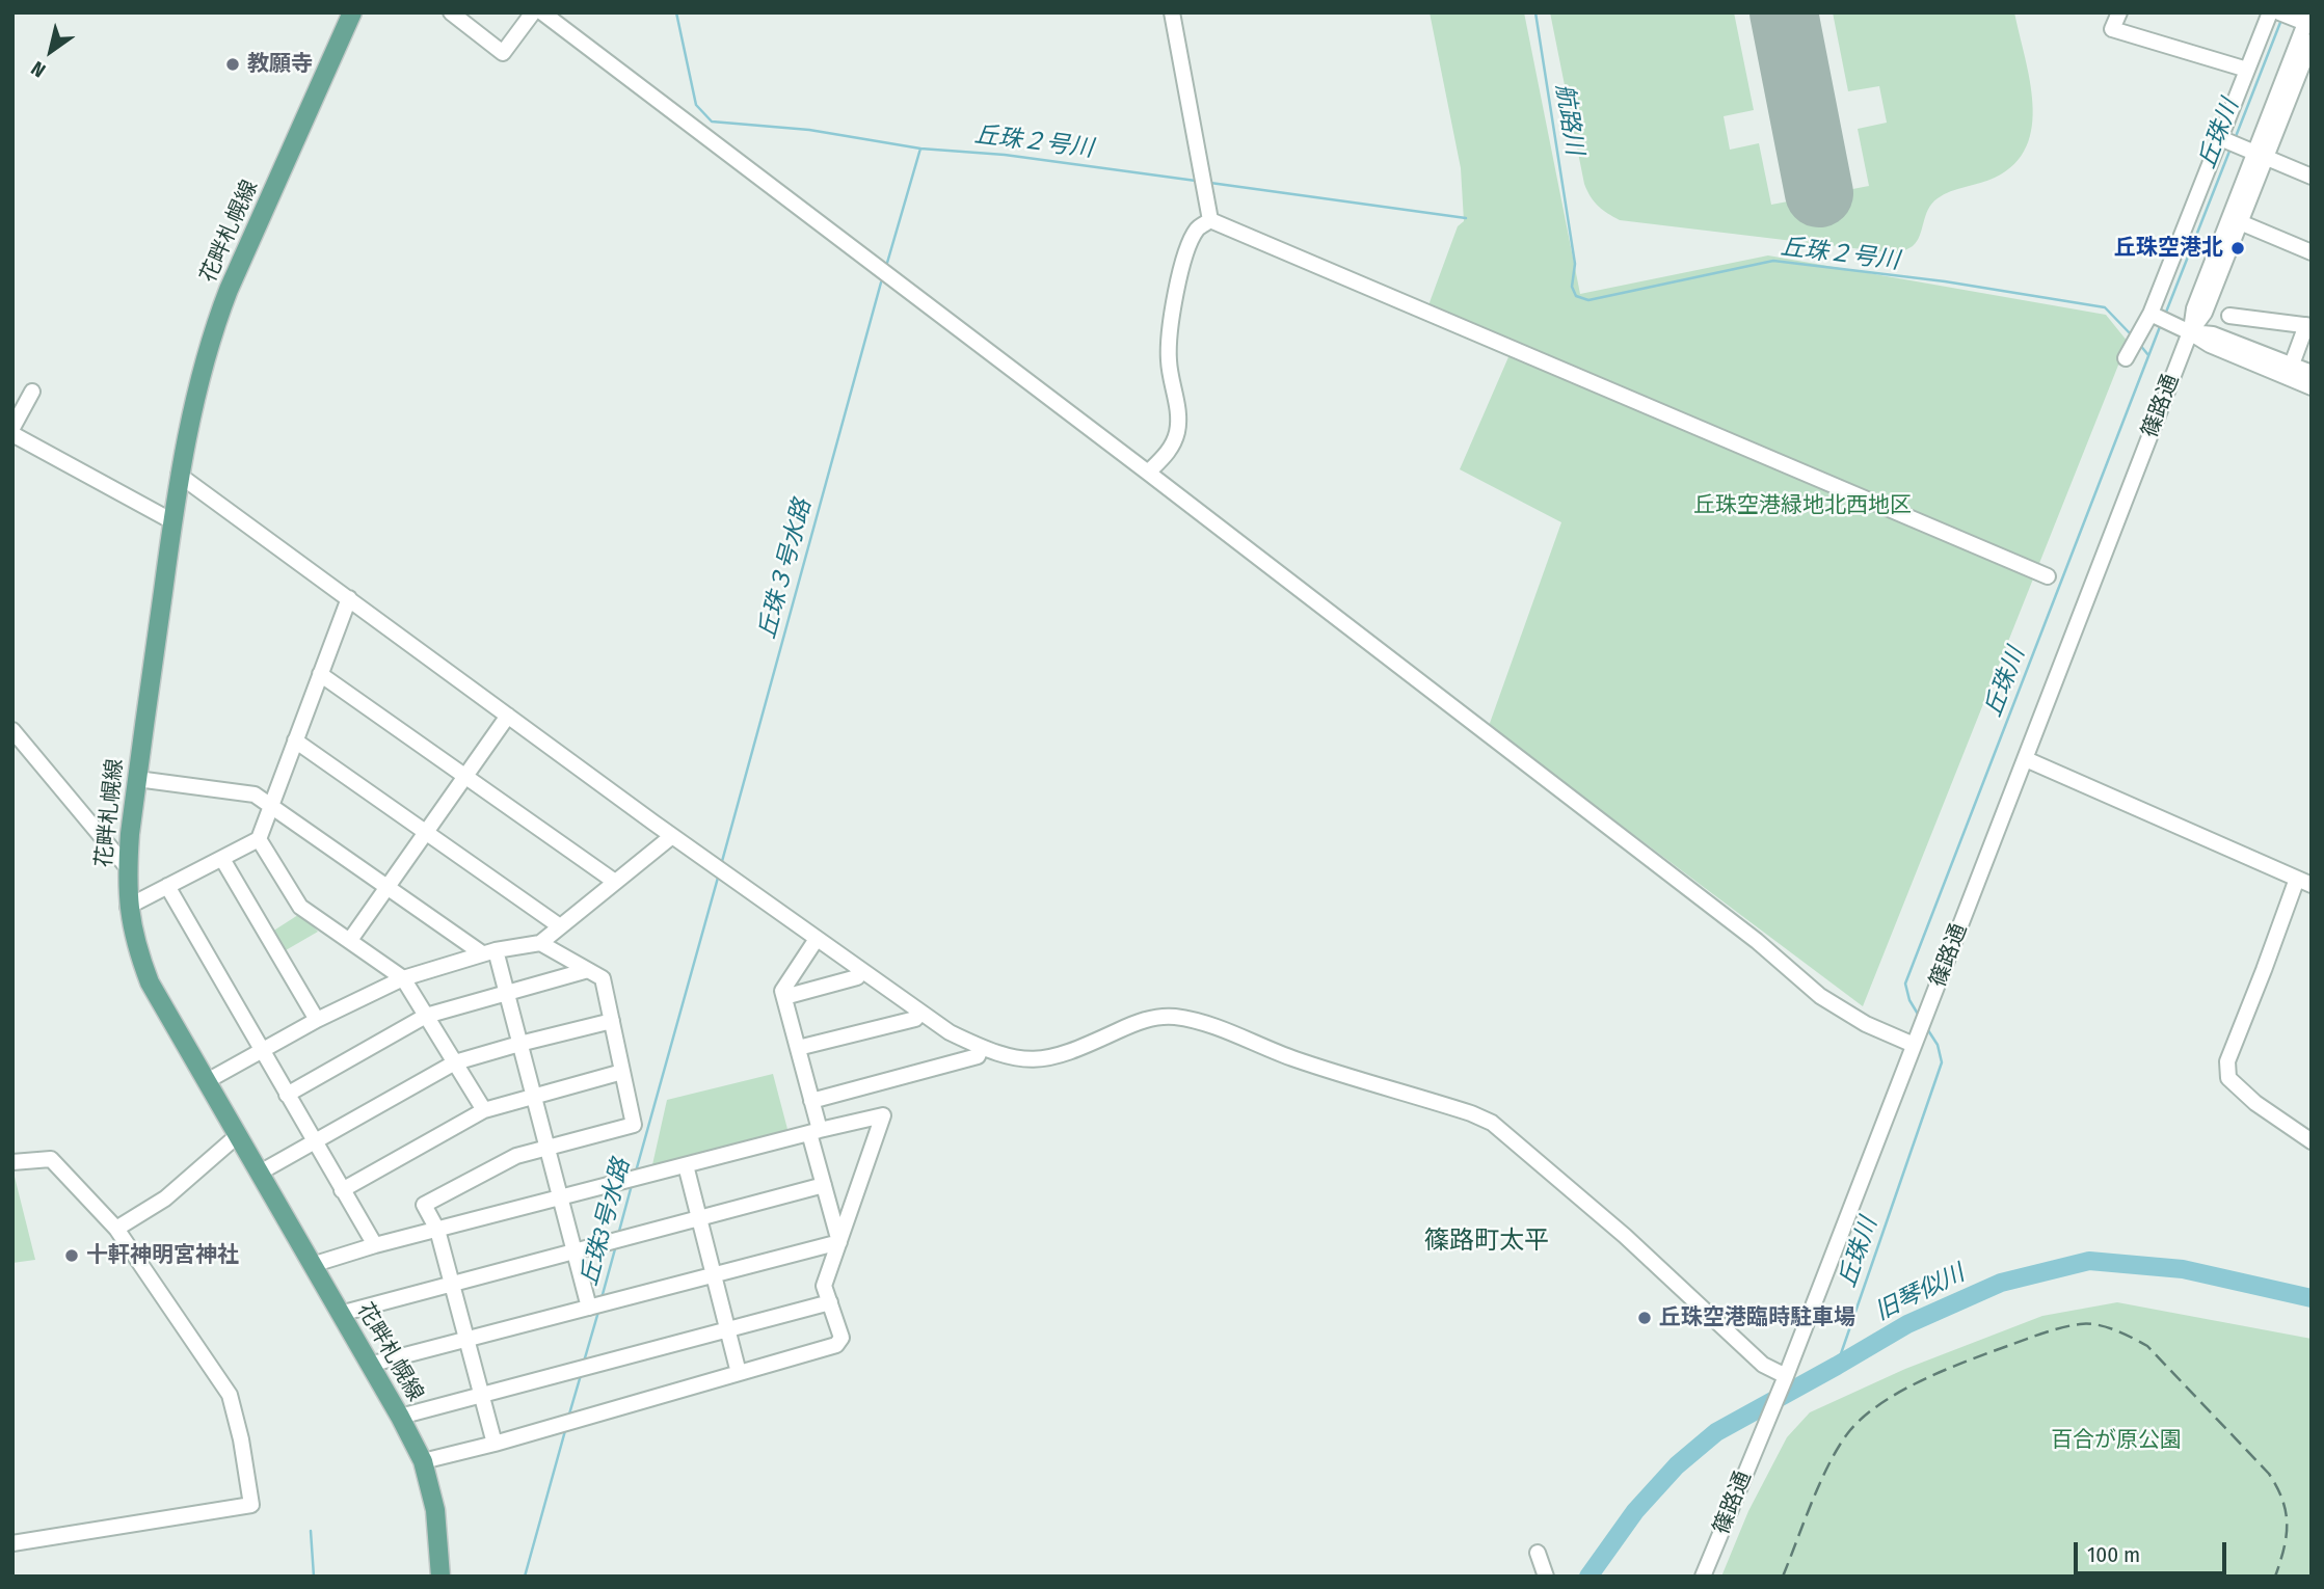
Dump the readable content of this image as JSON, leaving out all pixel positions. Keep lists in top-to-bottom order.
{
  "streets": {
    "main road": ["花畔札幌線"],
    "street": ["篠路通"]
  },
  "districts": ["篠路町太平"],
  "water": [
    "航路川",
    "丘珠川",
    "丘珠２号川",
    "丘珠３号水路",
    "丘珠3号水路",
    "旧琴似川"
  ],
  "parks": ["丘珠空港緑地北西地区", "百合が原公園"],
  "places": [
    "教願寺",
    "丘珠空港北",
    "十軒神明宮神社",
    "丘珠空港臨時駐車場"
  ],
  "scale_bar": "100 m",
  "north": "bottom left"
}
